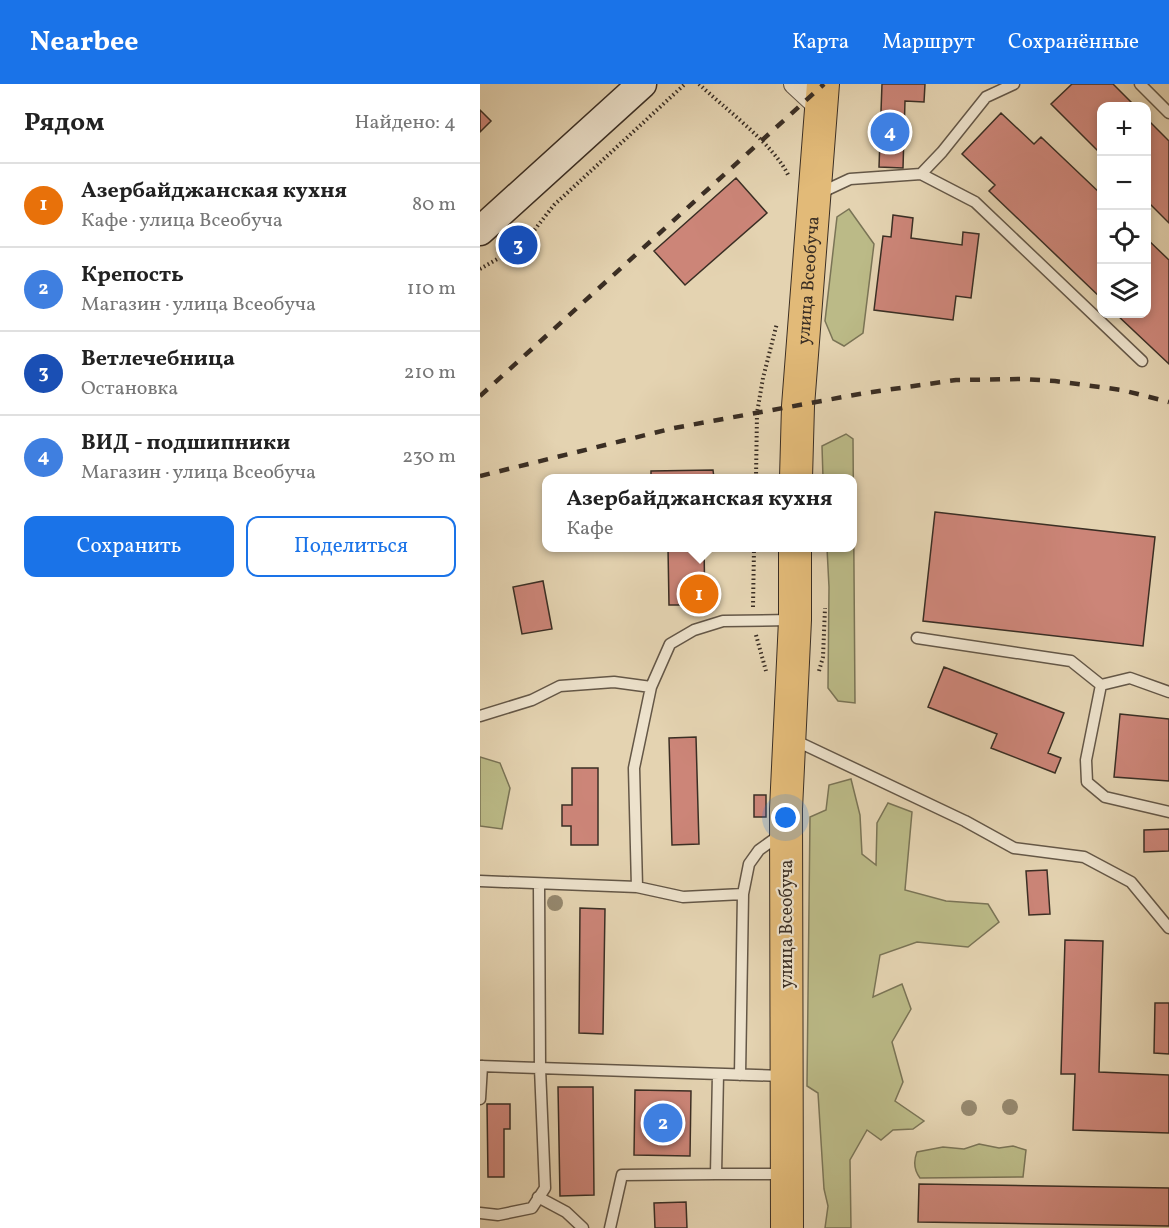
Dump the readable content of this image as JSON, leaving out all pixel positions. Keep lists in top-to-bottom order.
{
  "streets": {
    "main road": ["улица Всеобуча"]
  },
  "page": {
    "header": "Nearbee",
    "nav": ["Карта", "Маршрут", "Сохранённые"],
    "heading": ["Рядом", "Найдено: 4"],
    "map_buttons": ["+", "−"],
    "pins": [
      "4",
      "3",
      "1",
      "2"
    ],
    "list": [
      {
        "mark": "1",
        "name": "Азербайджанская кухня",
        "note": "Кафе · улица Всеобуча",
        "value": "80 m"
      },
      {
        "mark": "2",
        "name": "Крепость",
        "note": "Магазин · улица Всеобуча",
        "value": "110 m"
      },
      {
        "mark": "3",
        "name": "Ветлечебница",
        "note": "Остановка",
        "value": "210 m"
      },
      {
        "mark": "4",
        "name": "ВИД - подшипники",
        "note": "Магазин · улица Всеобуча",
        "value": "230 m"
      }
    ],
    "popup": ["Азербайджанская кухня", "Кафе"],
    "buttons": ["Сохранить", "Поделиться"]
  }
}
